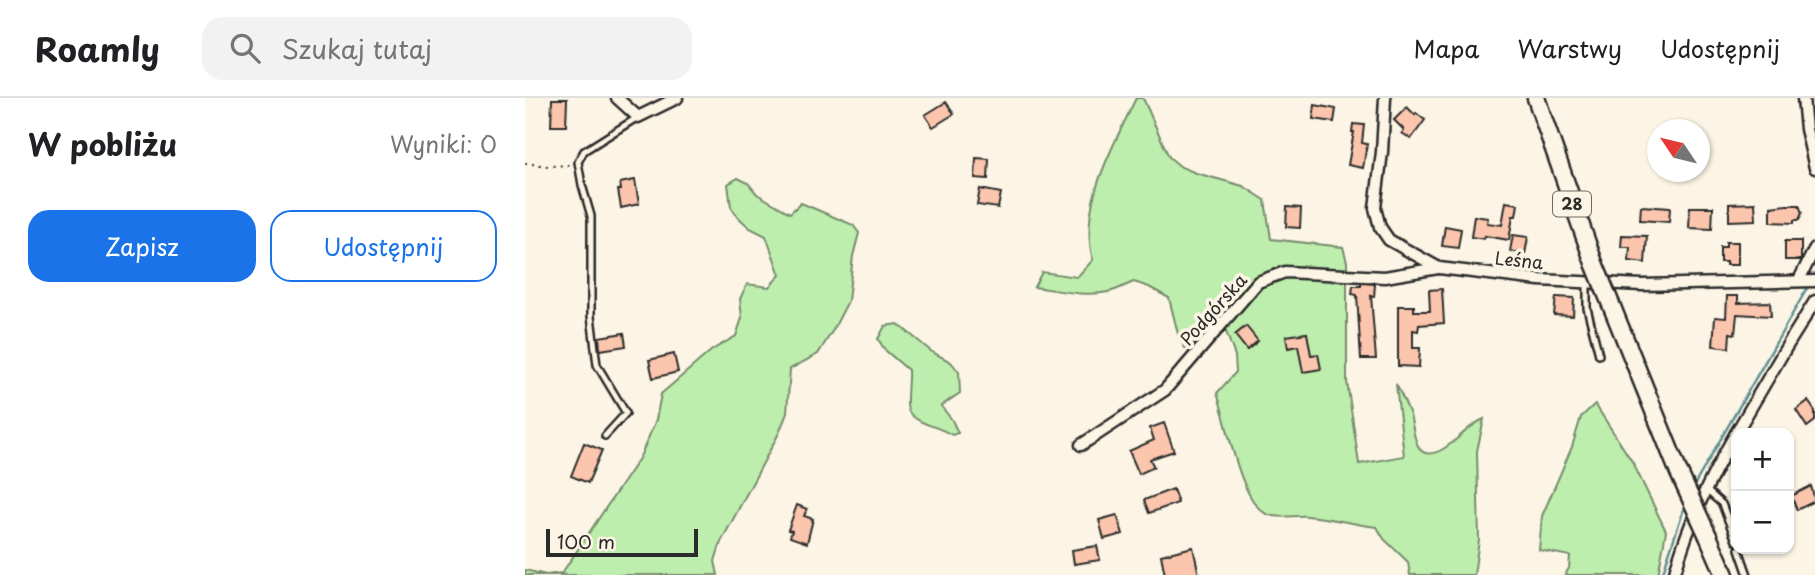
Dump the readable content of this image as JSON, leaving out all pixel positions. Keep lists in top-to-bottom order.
{
  "streets": {
    "main road": ["28"],
    "street": ["Leśna", "Podgórska"]
  },
  "crossings": [
    ["Leśna", "Podgórska"]
  ],
  "scale_bar": "100 m",
  "north": "top left",
  "page": {
    "header": "Roamly",
    "search": "Szukaj tutaj",
    "nav": ["Mapa", "Warstwy", "Udostępnij"],
    "heading": ["W pobliżu", "Wyniki: 0"],
    "buttons": ["Zapisz", "Udostępnij"],
    "map_buttons": ["+", "−"],
    "scale": "100 m"
  }
}
